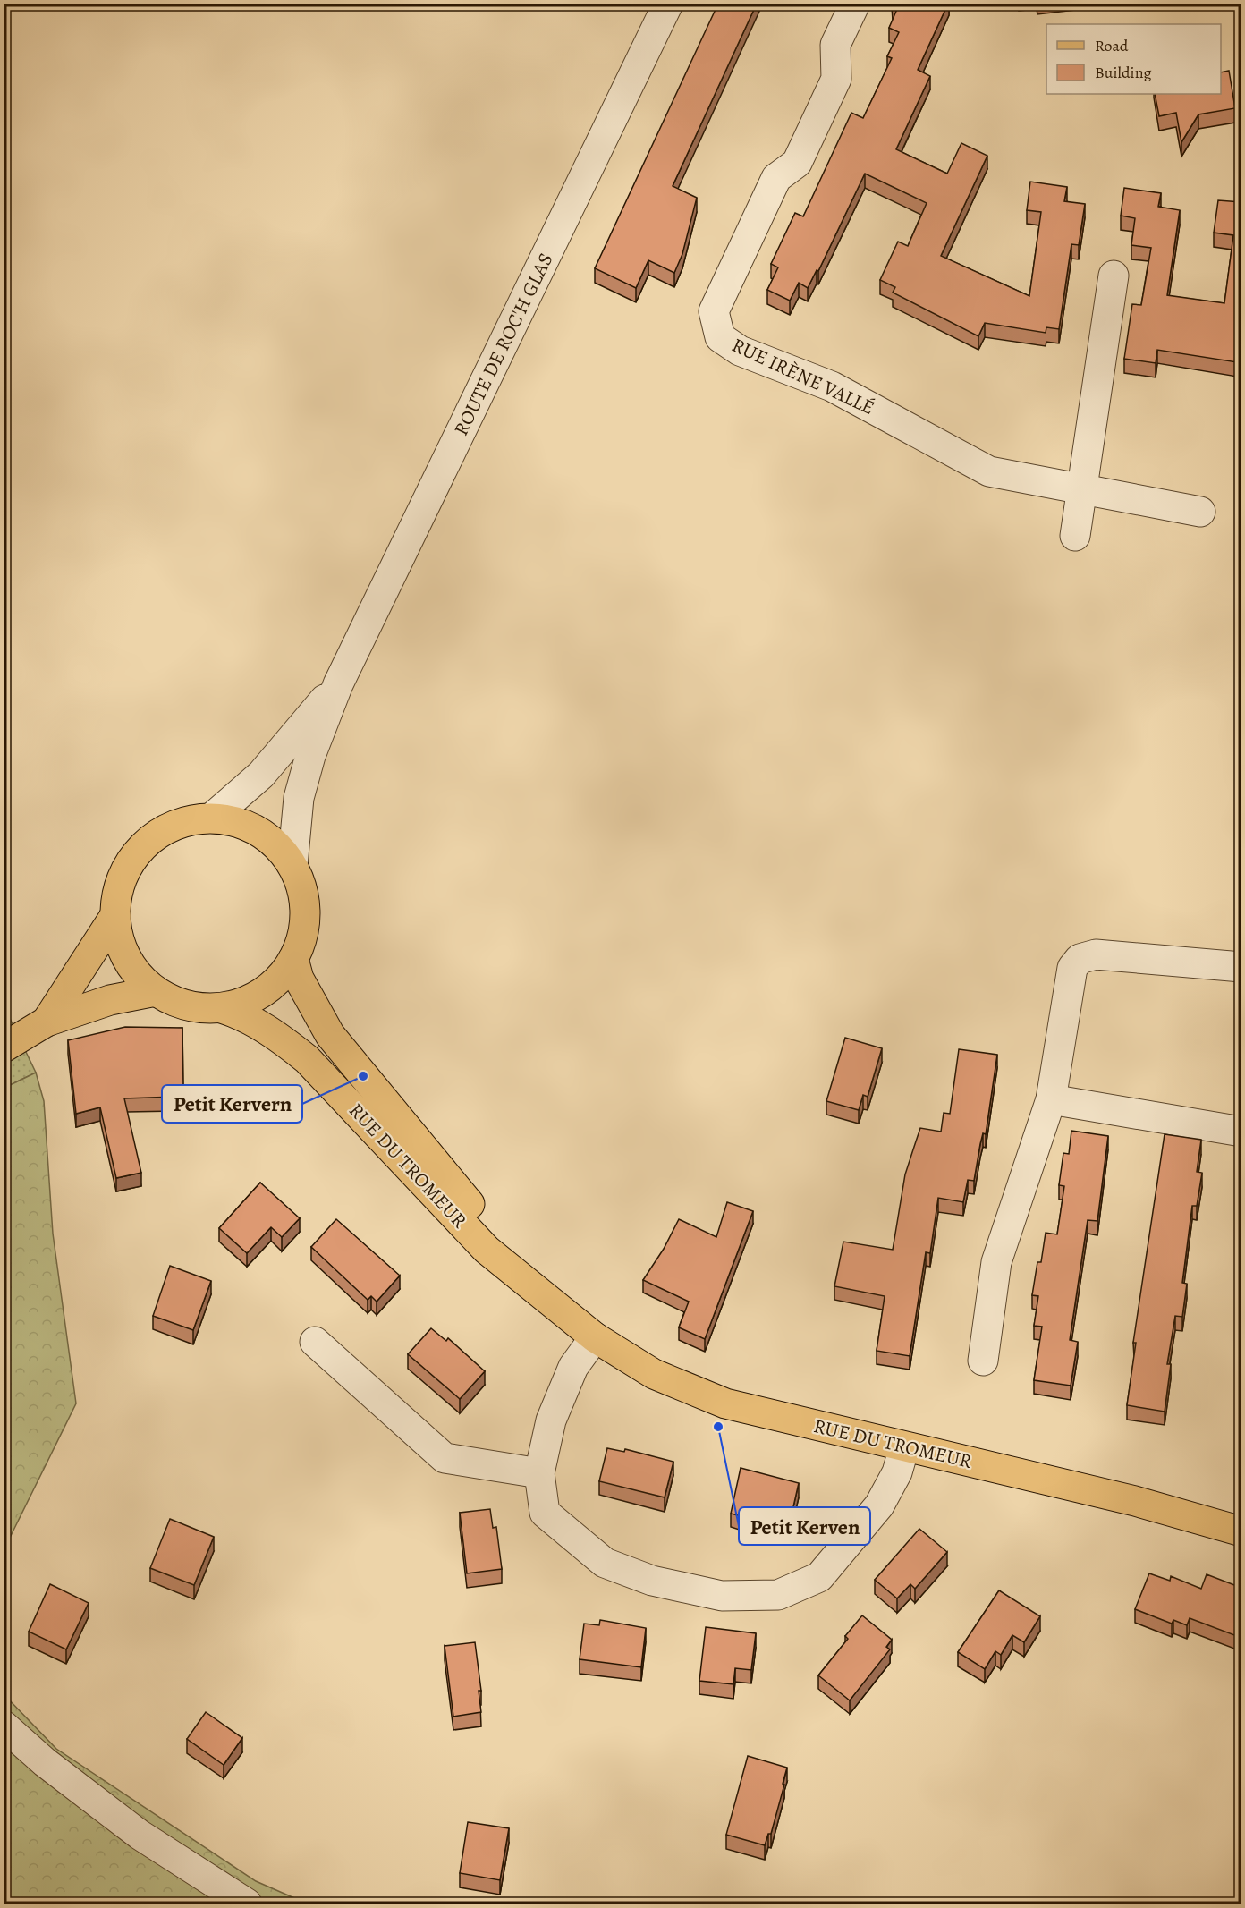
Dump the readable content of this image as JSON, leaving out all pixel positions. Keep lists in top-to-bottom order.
{
  "streets": {
    "main road": ["RUE DU TROMEUR"],
    "street": ["ROUTE DE ROC'H GLAS", "RUE IRÈNE VALLÉ"]
  },
  "crossings": [
    ["ROUTE DE ROC'H GLAS", "RUE DU TROMEUR"]
  ],
  "places": ["Petit Kervern", "Petit Kerven"],
  "legend": ["Road", "Building"]
}
